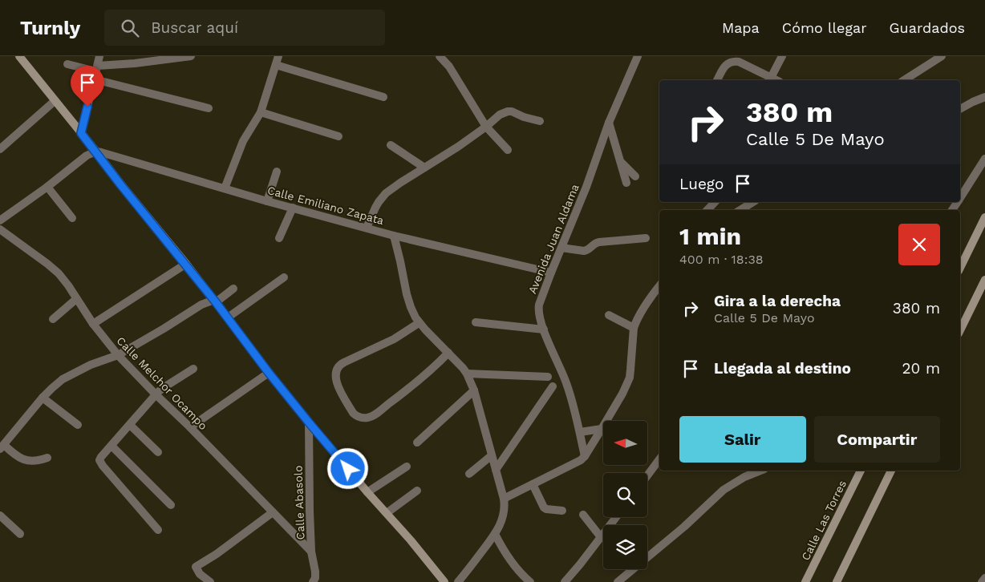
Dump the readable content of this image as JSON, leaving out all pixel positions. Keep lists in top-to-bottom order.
{
  "streets": {
    "street": [
      "Calle Emiliano Zapata",
      "Avenida Juan Aldama",
      "Calle Melchor Ocampo",
      "Calle Abasolo",
      "Calle Las Torres"
    ]
  },
  "crossings": [
    ["Calle Emiliano Zapata", "Avenida Juan Aldama"],
    ["Calle Melchor Ocampo", "Calle Abasolo"]
  ],
  "north": "left",
  "page": {
    "header": "Turnly",
    "search": "Buscar aquí",
    "nav": ["Mapa", "Cómo llegar", "Guardados"],
    "turn": ["380 m", "Calle 5 De Mayo"],
    "then": "Luego",
    "heading": ["1 min", "400 m · 18:38"],
    "list": [
      {
        "name": "Gira a la derecha",
        "note": "Calle 5 De Mayo",
        "value": "380 m"
      },
      {
        "name": "Llegada al destino",
        "value": "20 m"
      }
    ],
    "buttons": ["Salir", "Compartir"]
  }
}
